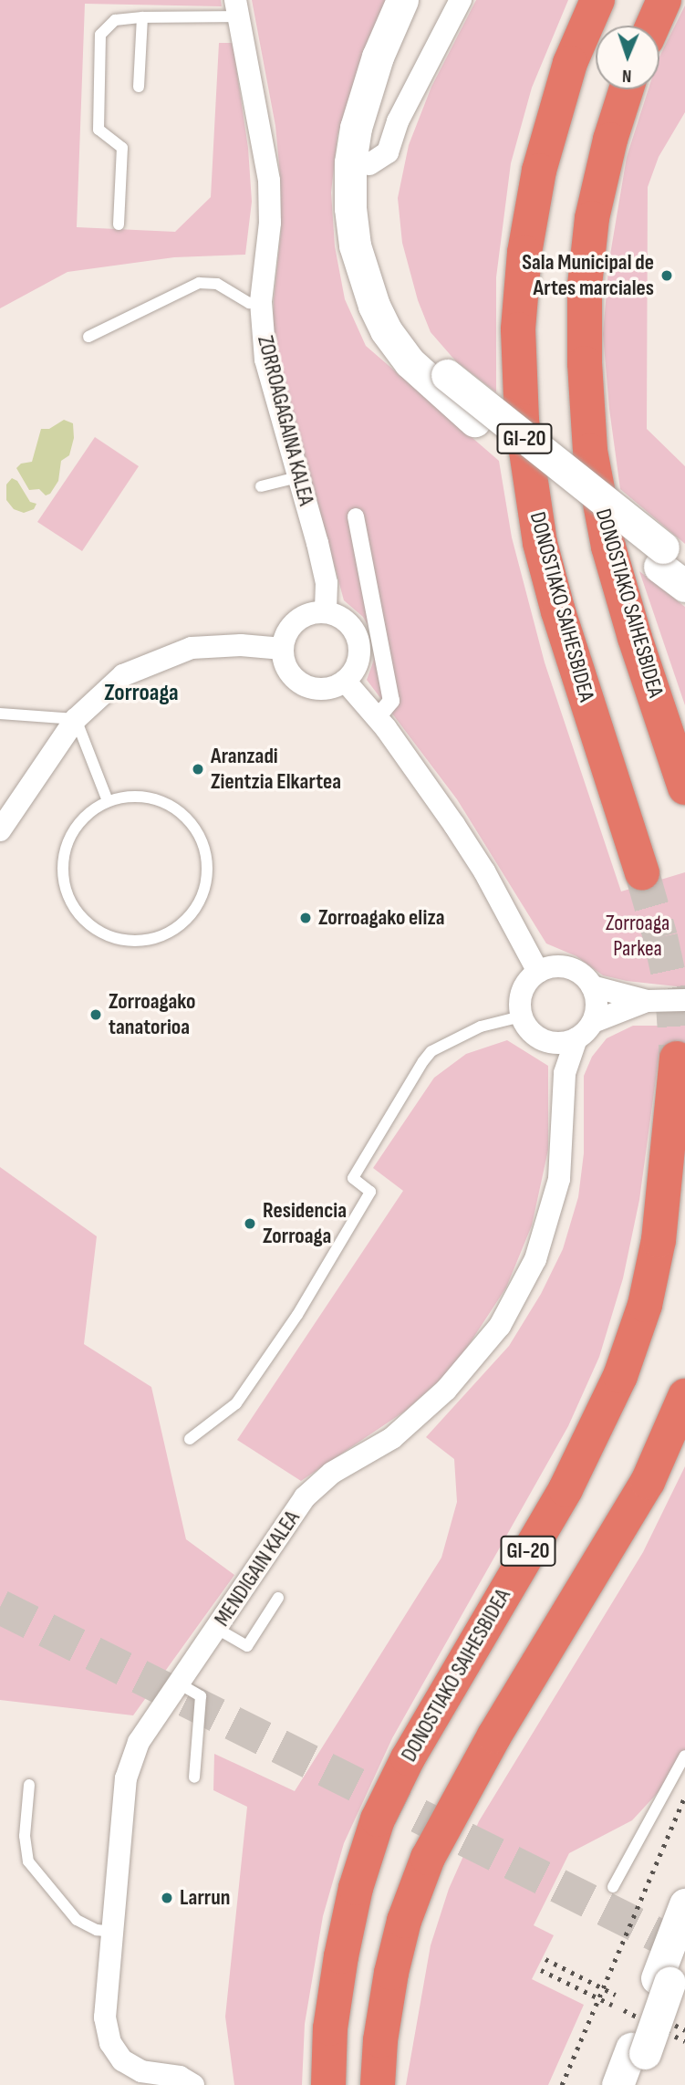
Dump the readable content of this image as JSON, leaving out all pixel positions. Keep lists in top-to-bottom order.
{
  "streets": {
    "highway": ["GI-20", "DONOSTIAKO SAIHESBIDEA"],
    "street": ["ZORROAGAGAINA KALEA", "MENDIGAIN KALEA"]
  },
  "districts": ["Zorroaga"],
  "parks": ["Zorroaga Parkea"],
  "places": [
    "Sala Municipal de Artes marciales",
    "Aranzadi Zientzia Elkartea",
    "Zorroagako eliza",
    "Zorroagako tanatorioa",
    "Residencia Zorroaga",
    "Larrun"
  ],
  "north": "bottom"
}
